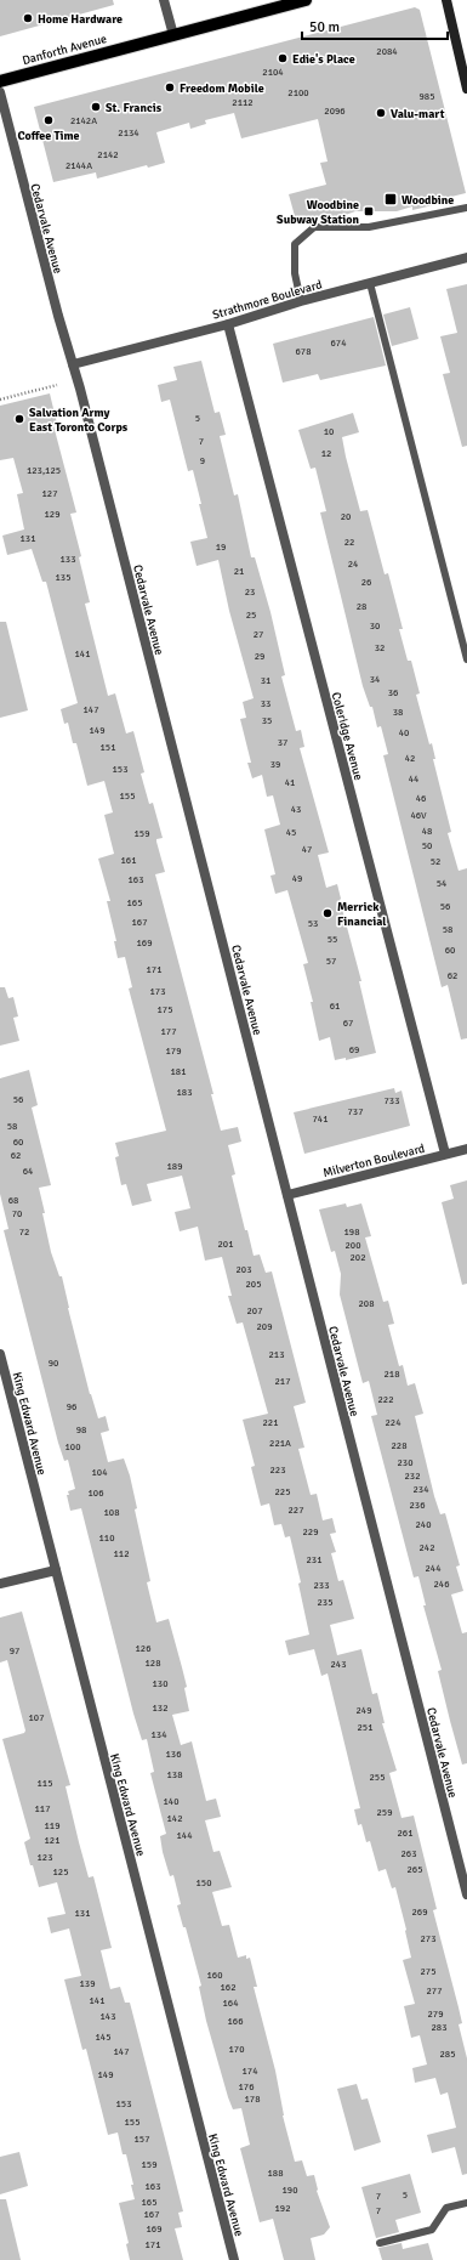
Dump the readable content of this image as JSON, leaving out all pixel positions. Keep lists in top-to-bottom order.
{
  "streets": {
    "main road": ["Danforth Avenue"],
    "street": [
      "Cedarvale Avenue",
      "Strathmore Boulevard",
      "Coleridge Avenue",
      "Milverton Boulevard",
      "King Edward Avenue"
    ]
  },
  "crossings": [
    ["Cedarvale Avenue", "Strathmore Boulevard"],
    ["Cedarvale Avenue", "Milverton Boulevard"],
    ["Strathmore Boulevard", "Coleridge Avenue"],
    ["Coleridge Avenue", "Milverton Boulevard"]
  ],
  "places": {
    "other": [
      "Home Hardware",
      "Edie's Place",
      "Freedom Mobile",
      "St. Francis",
      "Valu-mart",
      "Coffee Time",
      "Salvation Army East Toronto Corps",
      "Merrick Financial"
    ],
    "transit": ["Woodbine", "Woodbine Subway Station"]
  },
  "house_numbers": [
    "2084",
    "2104",
    "2100",
    "985",
    "2112",
    "2096",
    "2142A",
    "2134",
    "2142",
    "2144A",
    "674",
    "678",
    "5",
    "10",
    "7",
    "12",
    "9",
    "123,125",
    "127",
    "129",
    "20",
    "131",
    "22",
    "19",
    "133",
    "24",
    "21",
    "135",
    "26",
    "23",
    "28",
    "25",
    "30",
    "27",
    "32",
    "141",
    "29",
    "34",
    "31",
    "36",
    "33",
    "147",
    "38",
    "35",
    "149",
    "40",
    "37",
    "151",
    "42",
    "39",
    "153",
    "44",
    "41",
    "155",
    "46",
    "43",
    "46V",
    "48",
    "45",
    "159",
    "50",
    "47",
    "161",
    "52",
    "49",
    "163",
    "54",
    "165",
    "56",
    "167",
    "53",
    "58",
    "55",
    "169",
    "60",
    "57",
    "171",
    "62",
    "173",
    "61",
    "175",
    "67",
    "177",
    "69",
    "179",
    "181",
    "183",
    "56",
    "733",
    "737",
    "741",
    "58",
    "60",
    "62",
    "189",
    "64",
    "68",
    "70",
    "72",
    "198",
    "201",
    "200",
    "202",
    "203",
    "205",
    "208",
    "207",
    "209",
    "213",
    "90",
    "218",
    "217",
    "222",
    "96",
    "221",
    "224",
    "98",
    "221A",
    "228",
    "100",
    "230",
    "223",
    "104",
    "232",
    "234",
    "225",
    "106",
    "236",
    "227",
    "108",
    "240",
    "229",
    "110",
    "242",
    "112",
    "231",
    "244",
    "246",
    "233",
    "235",
    "126",
    "97",
    "128",
    "243",
    "130",
    "132",
    "249",
    "107",
    "251",
    "134",
    "136",
    "138",
    "255",
    "115",
    "140",
    "117",
    "259",
    "142",
    "119",
    "261",
    "144",
    "121",
    "263",
    "123",
    "265",
    "125",
    "150",
    "269",
    "131",
    "273",
    "275",
    "160",
    "139",
    "162",
    "277",
    "141",
    "164",
    "279",
    "143",
    "166",
    "283",
    "145",
    "170",
    "147",
    "285",
    "174",
    "149",
    "176",
    "178",
    "153",
    "155",
    "157",
    "159",
    "188",
    "163",
    "190",
    "5",
    "7",
    "165",
    "192",
    "7",
    "167",
    "169",
    "171"
  ],
  "scale_bar": "50 m"
}
